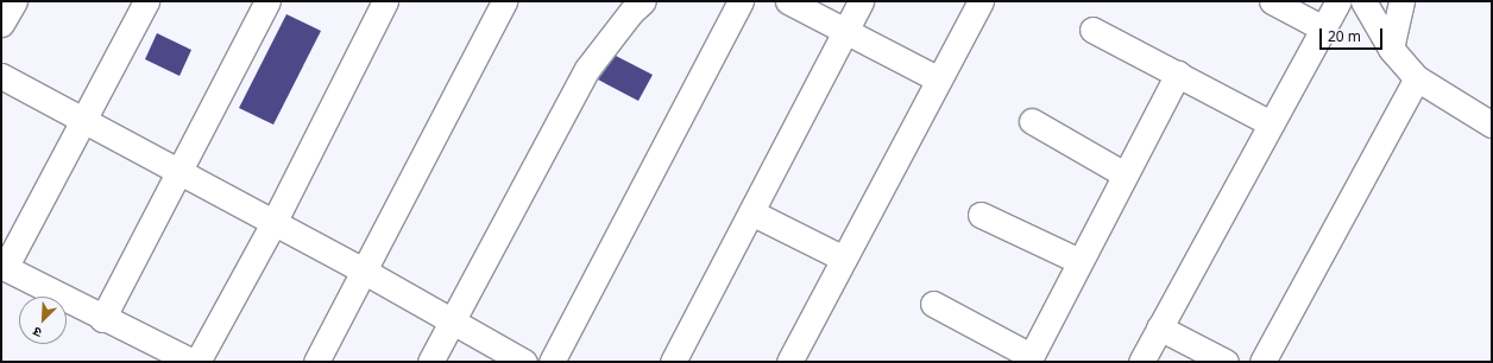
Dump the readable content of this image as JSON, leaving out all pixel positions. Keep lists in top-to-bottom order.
{
  "scale_bar": "20 m",
  "north": "bottom left"
}
